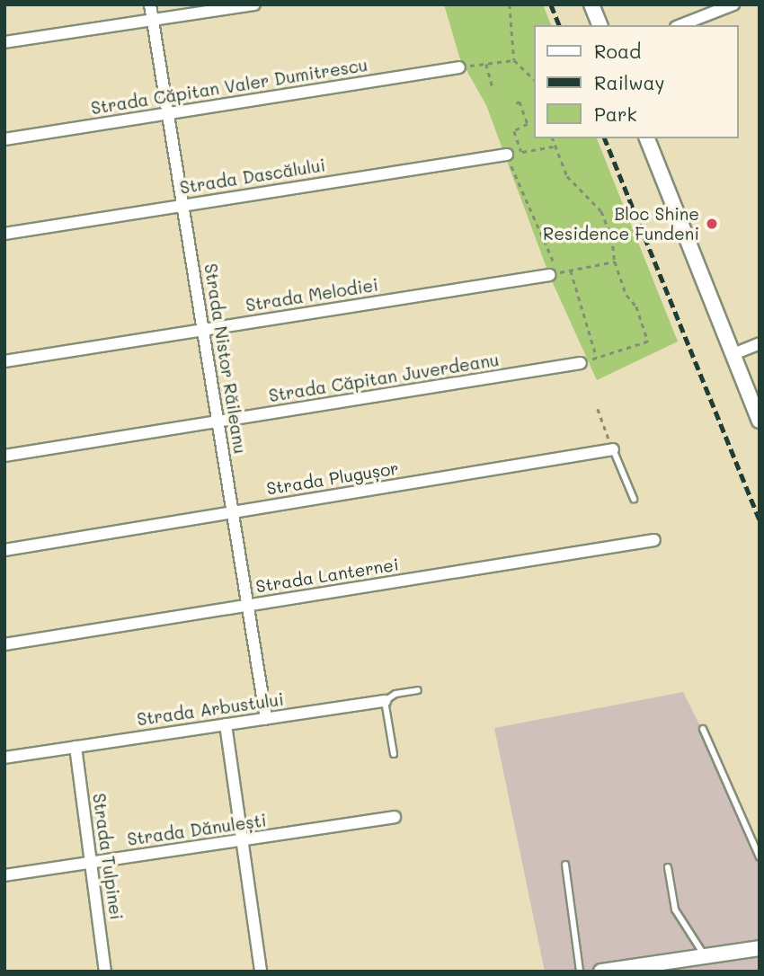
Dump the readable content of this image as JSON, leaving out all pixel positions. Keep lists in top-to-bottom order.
{
  "streets": {
    "street": [
      "Strada Căpitan Valer Dumitrescu",
      "Strada Dascălului",
      "Strada Melodiei",
      "Strada Nistor Răileanu",
      "Strada Căpitan Juverdeanu",
      "Strada Plugușor",
      "Strada Lanternei",
      "Strada Arbustului",
      "Strada Dănulești",
      "Strada Tulpinei"
    ]
  },
  "crossings": [
    ["Strada Căpitan Valer Dumitrescu", "Strada Nistor Răileanu"],
    ["Strada Dascălului", "Strada Nistor Răileanu"],
    ["Strada Melodiei", "Strada Nistor Răileanu"],
    ["Strada Nistor Răileanu", "Strada Căpitan Juverdeanu"],
    ["Strada Nistor Răileanu", "Strada Plugușor"],
    ["Strada Nistor Răileanu", "Strada Lanternei"],
    ["Strada Nistor Răileanu", "Strada Arbustului"],
    ["Strada Arbustului", "Strada Tulpinei"],
    ["Strada Dănulești", "Strada Tulpinei"]
  ],
  "places": ["Bloc Shine Residence Fundeni"],
  "legend": ["Road", "Railway", "Park"]
}
